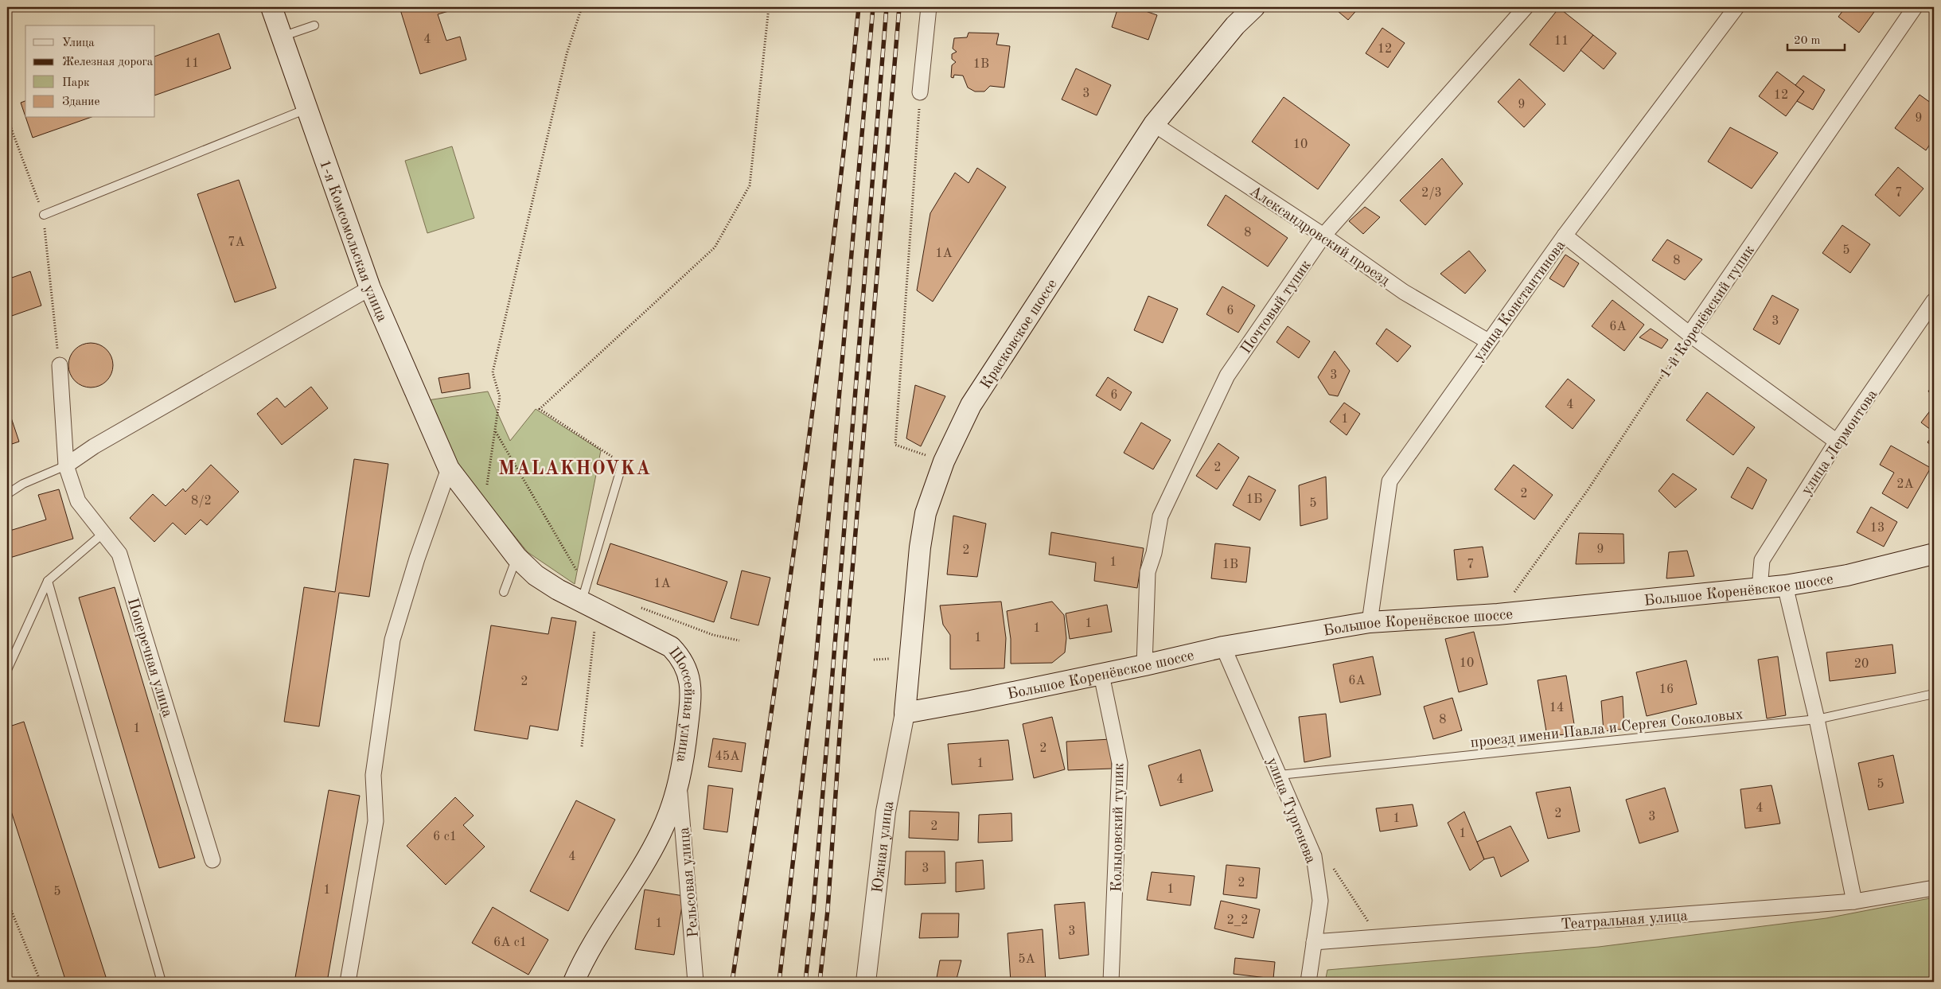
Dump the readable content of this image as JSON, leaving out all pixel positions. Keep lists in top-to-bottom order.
{
  "streets": {
    "main road": [
      "1-я Комсомольская улица",
      "Красковское шоссе",
      "Большое Коренёвское шоссе",
      "Шоссейная улица"
    ],
    "street": [
      "Александровский проезд",
      "улица Константинова",
      "Почтовый тупик",
      "1-й Коренёвский тупик",
      "улица Лермонтова",
      "Поперечная улица",
      "улица Тургенева",
      "Кольцовский тупик",
      "Южная улица",
      "Рельсовая улица",
      "Театральная улица"
    ],
    "lane": ["проезд имени Павла и Сергея Соколовых"]
  },
  "crossings": [
    ["Александровский проезд", "улица Константинова"],
    ["Александровский проезд", "Почтовый тупик"],
    ["Александровский проезд", "Красковское шоссе"],
    ["1-я Комсомольская улица", "Шоссейная улица"],
    ["улица Константинова", "Большое Коренёвское шоссе"],
    ["Почтовый тупик", "Большое Коренёвское шоссе"],
    ["1-й Коренёвский тупик", "Большое Коренёвское шоссе"],
    ["Красковское шоссе", "Большое Коренёвское шоссе"],
    ["Красковское шоссе", "Южная улица"],
    ["улица Лермонтова", "Большое Коренёвское шоссе"],
    ["Большое Коренёвское шоссе", "улица Тургенева"],
    ["Большое Коренёвское шоссе", "Кольцовский тупик"],
    ["Большое Коренёвское шоссе", "Южная улица"],
    ["Шоссейная улица", "Рельсовая улица"],
    ["проезд имени Павла и Сергея Соколовых", "улица Тургенева"],
    ["улица Тургенева", "Театральная улица"]
  ],
  "districts": ["MALAKHOVKA"],
  "house_numbers": [
    "4",
    "11",
    "12",
    "11",
    "1В",
    "3",
    "12",
    "9",
    "9",
    "10",
    "2/3",
    "7",
    "8",
    "7А",
    "5",
    "1А",
    "8",
    "6",
    "3",
    "6А",
    "3",
    "6",
    "4",
    "1",
    "2",
    "2А",
    "2",
    "1Б",
    "8/2",
    "5",
    "13",
    "9",
    "2",
    "1",
    "1В",
    "7",
    "1А",
    "1",
    "1",
    "1",
    "10",
    "20",
    "6А",
    "2",
    "16",
    "14",
    "8",
    "1",
    "2",
    "45А",
    "1",
    "4",
    "5",
    "4",
    "2",
    "3",
    "1",
    "2",
    "1",
    "6 с1",
    "4",
    "3",
    "2",
    "1",
    "1",
    "5",
    "2_2",
    "1",
    "3",
    "6А с1",
    "5А"
  ],
  "legend": [
    "Улица",
    "Железная дорога",
    "Парк",
    "Здание"
  ],
  "scale_bar": "20 m"
}
